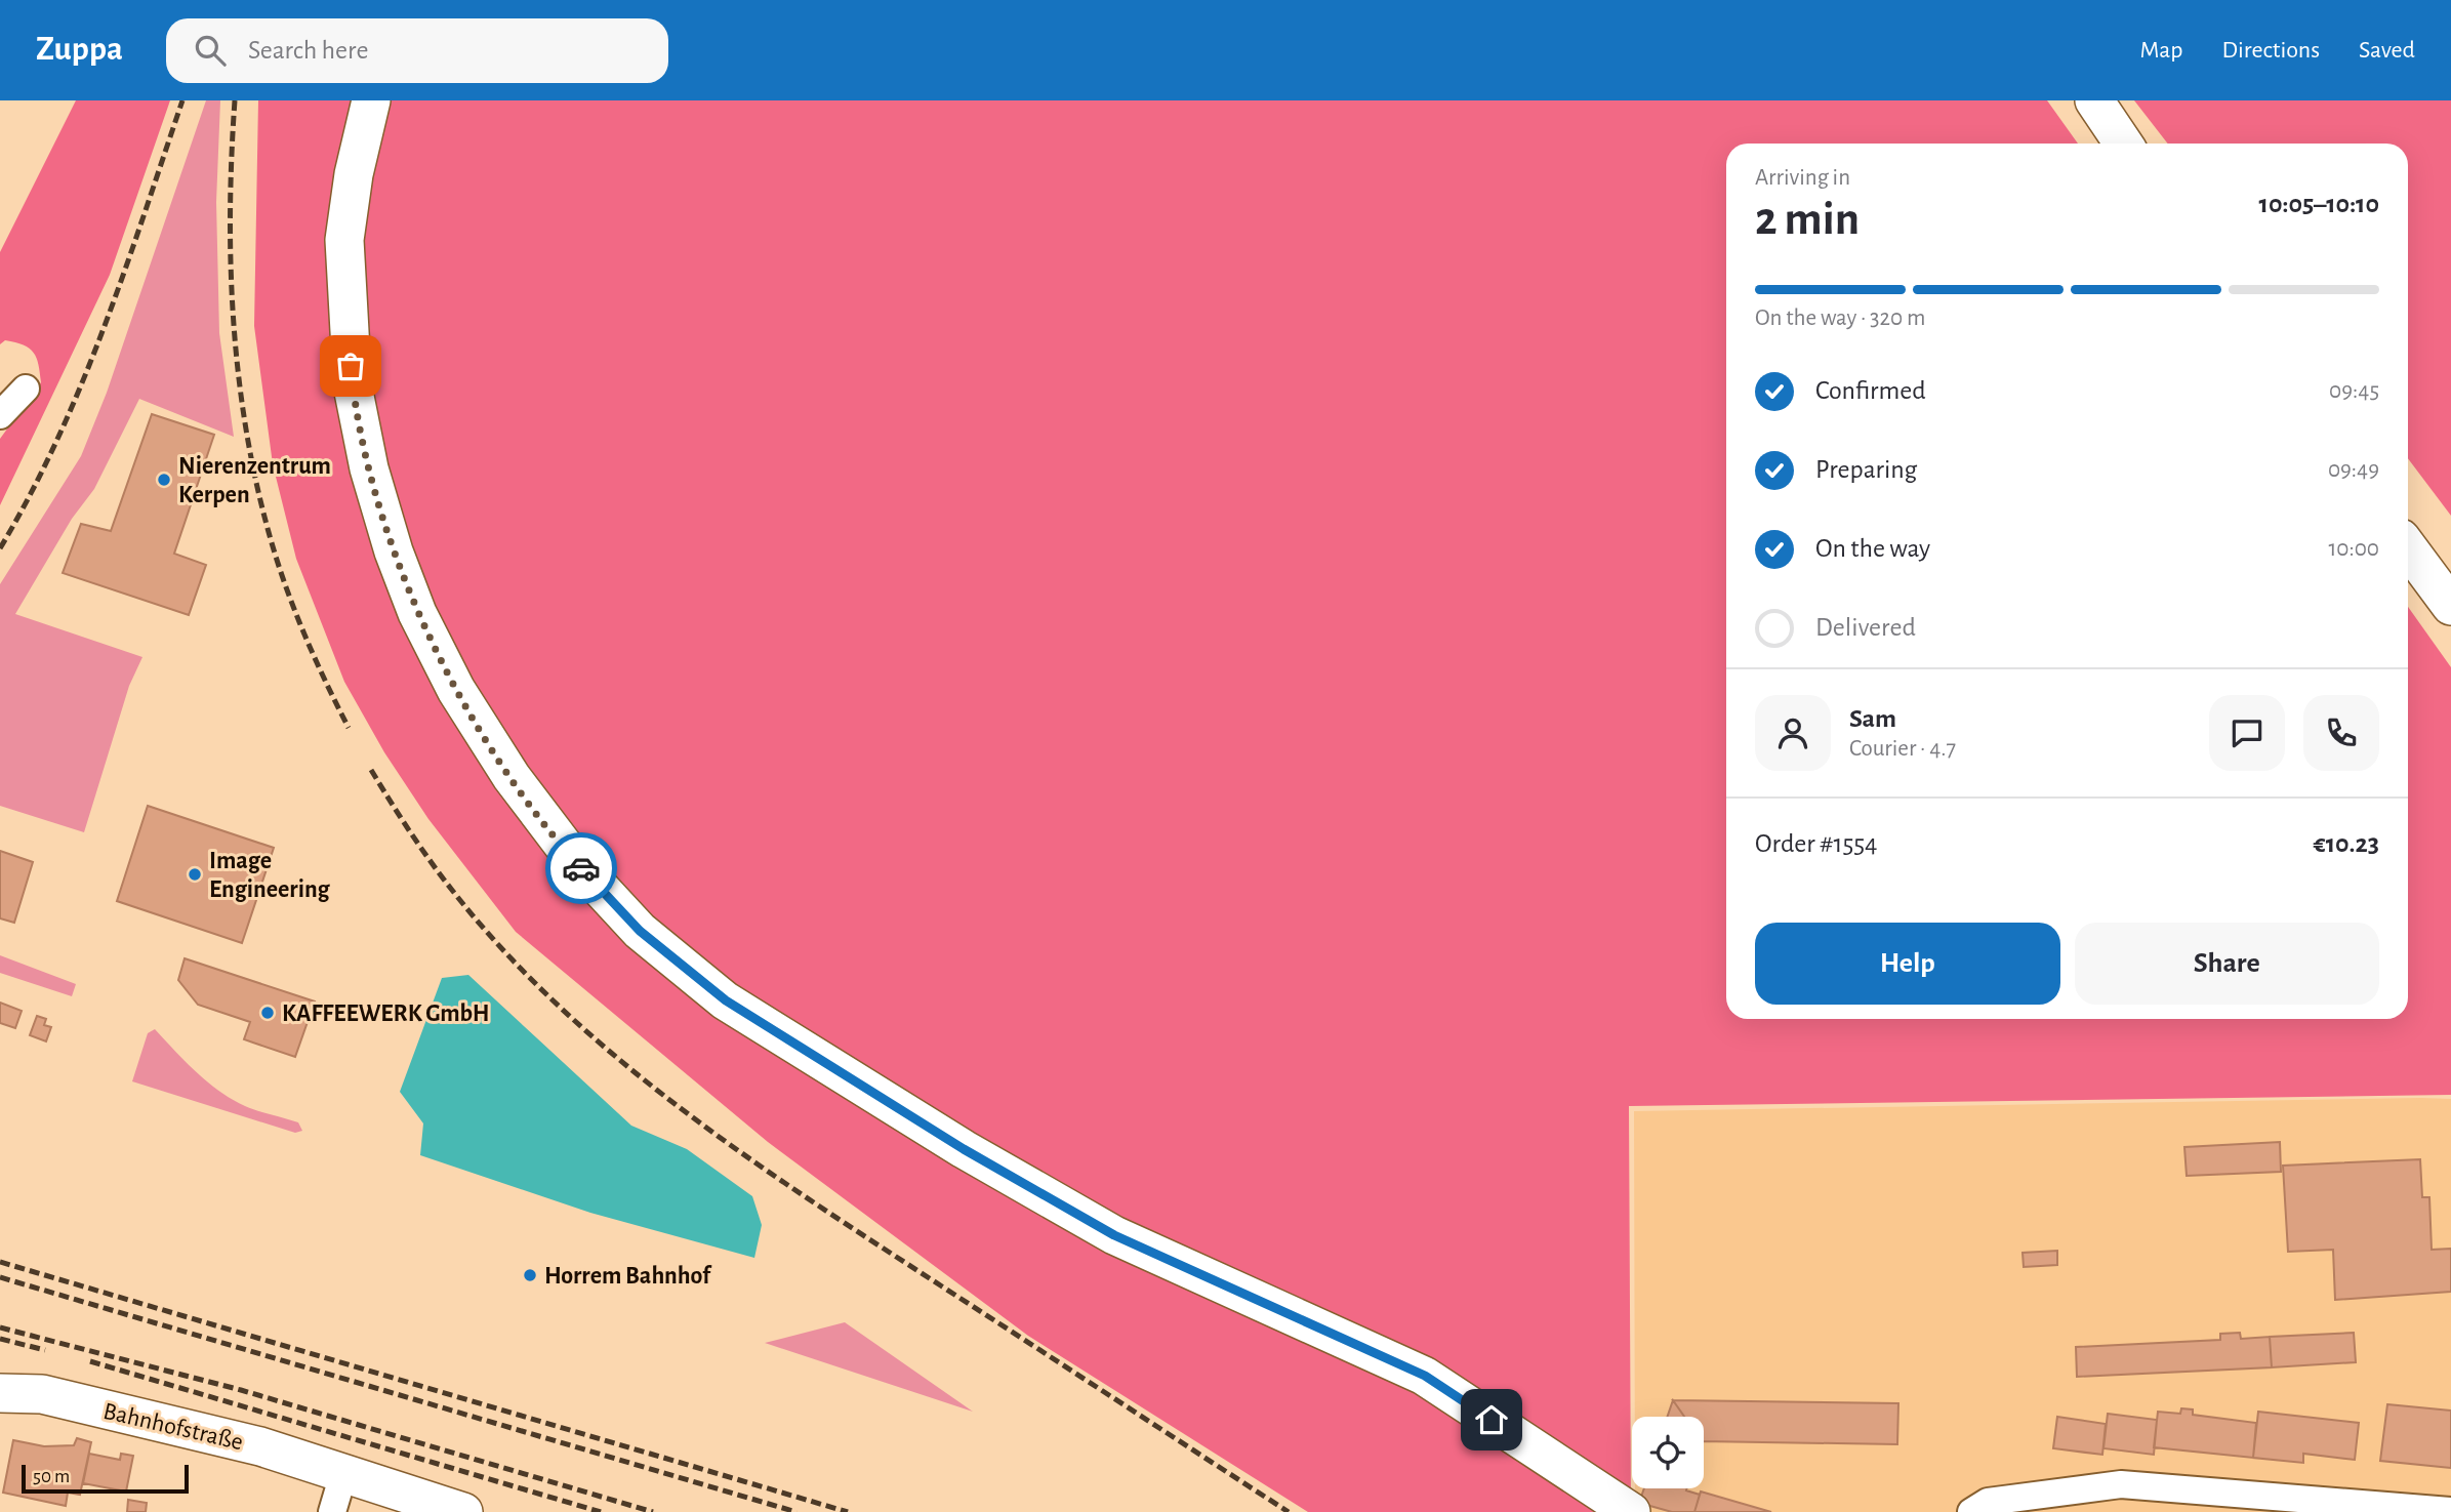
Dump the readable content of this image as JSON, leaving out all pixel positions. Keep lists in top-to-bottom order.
{
  "streets": {
    "street": ["Bahnhofstraße"]
  },
  "places": [
    "Nierenzentrum Kerpen",
    "Image Engineering",
    "KAFFEEWERK GmbH",
    "Horrem Bahnhof"
  ],
  "scale_bar": "50 m",
  "page": {
    "header": "Zuppa",
    "search": "Search here",
    "nav": ["Map", "Directions", "Saved"],
    "heading": ["2 min", "Arriving in", "10:05–10:10"],
    "panel": [
      "Sam",
      "Courier · 4.7",
      "Order #1554",
      "€10.23"
    ],
    "bar": "On the way · 320 m",
    "list": [
      ["Confirmed", "09:45"],
      ["Preparing", "09:49"],
      ["On the way", "10:00"],
      "Delivered"
    ],
    "buttons": ["Help", "Share"],
    "scale": "50 m"
  }
}
